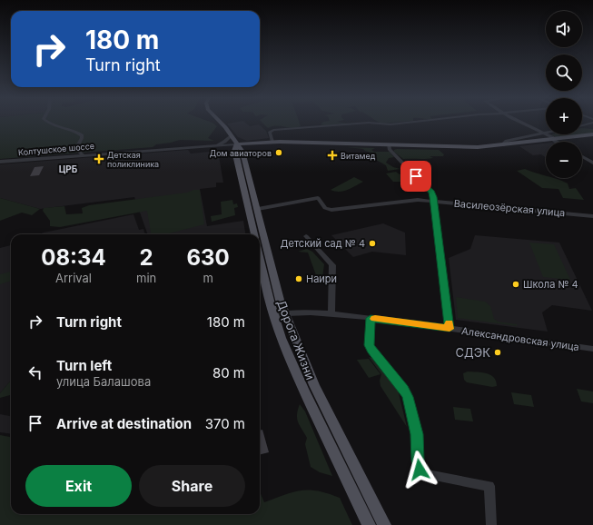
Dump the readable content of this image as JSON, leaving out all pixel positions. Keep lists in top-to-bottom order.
{
  "streets": {
    "main road": ["Дорога Жизни"],
    "street": ["Колтушское шоссе", "Василеозёрская улица", "Александровская улица"]
  },
  "crossings": [
    ["Василеозёрская улица", "Дорога Жизни"],
    ["Александровская улица", "Дорога Жизни"]
  ],
  "districts": ["ЦРБ"],
  "places": {
    "other": [
      "Дом авиаторов",
      "Детский сад № 4",
      "Наири",
      "Школа № 4",
      "СДЭК"
    ],
    "health": ["Витамед", "Детская поликлиника"]
  },
  "page": {
    "map_buttons": ["+", "−"],
    "turn": ["180 m", "Turn right"],
    "eta": [
      "08:34",
      "Arrival",
      "2",
      "min",
      "630",
      "m"
    ],
    "list": [
      {
        "name": "Turn right",
        "value": "180 m"
      },
      {
        "name": "Turn left",
        "note": "улица Балашова",
        "value": "80 m"
      },
      {
        "name": "Arrive at destination",
        "value": "370 m"
      }
    ],
    "buttons": ["Exit", "Share"]
  }
}
